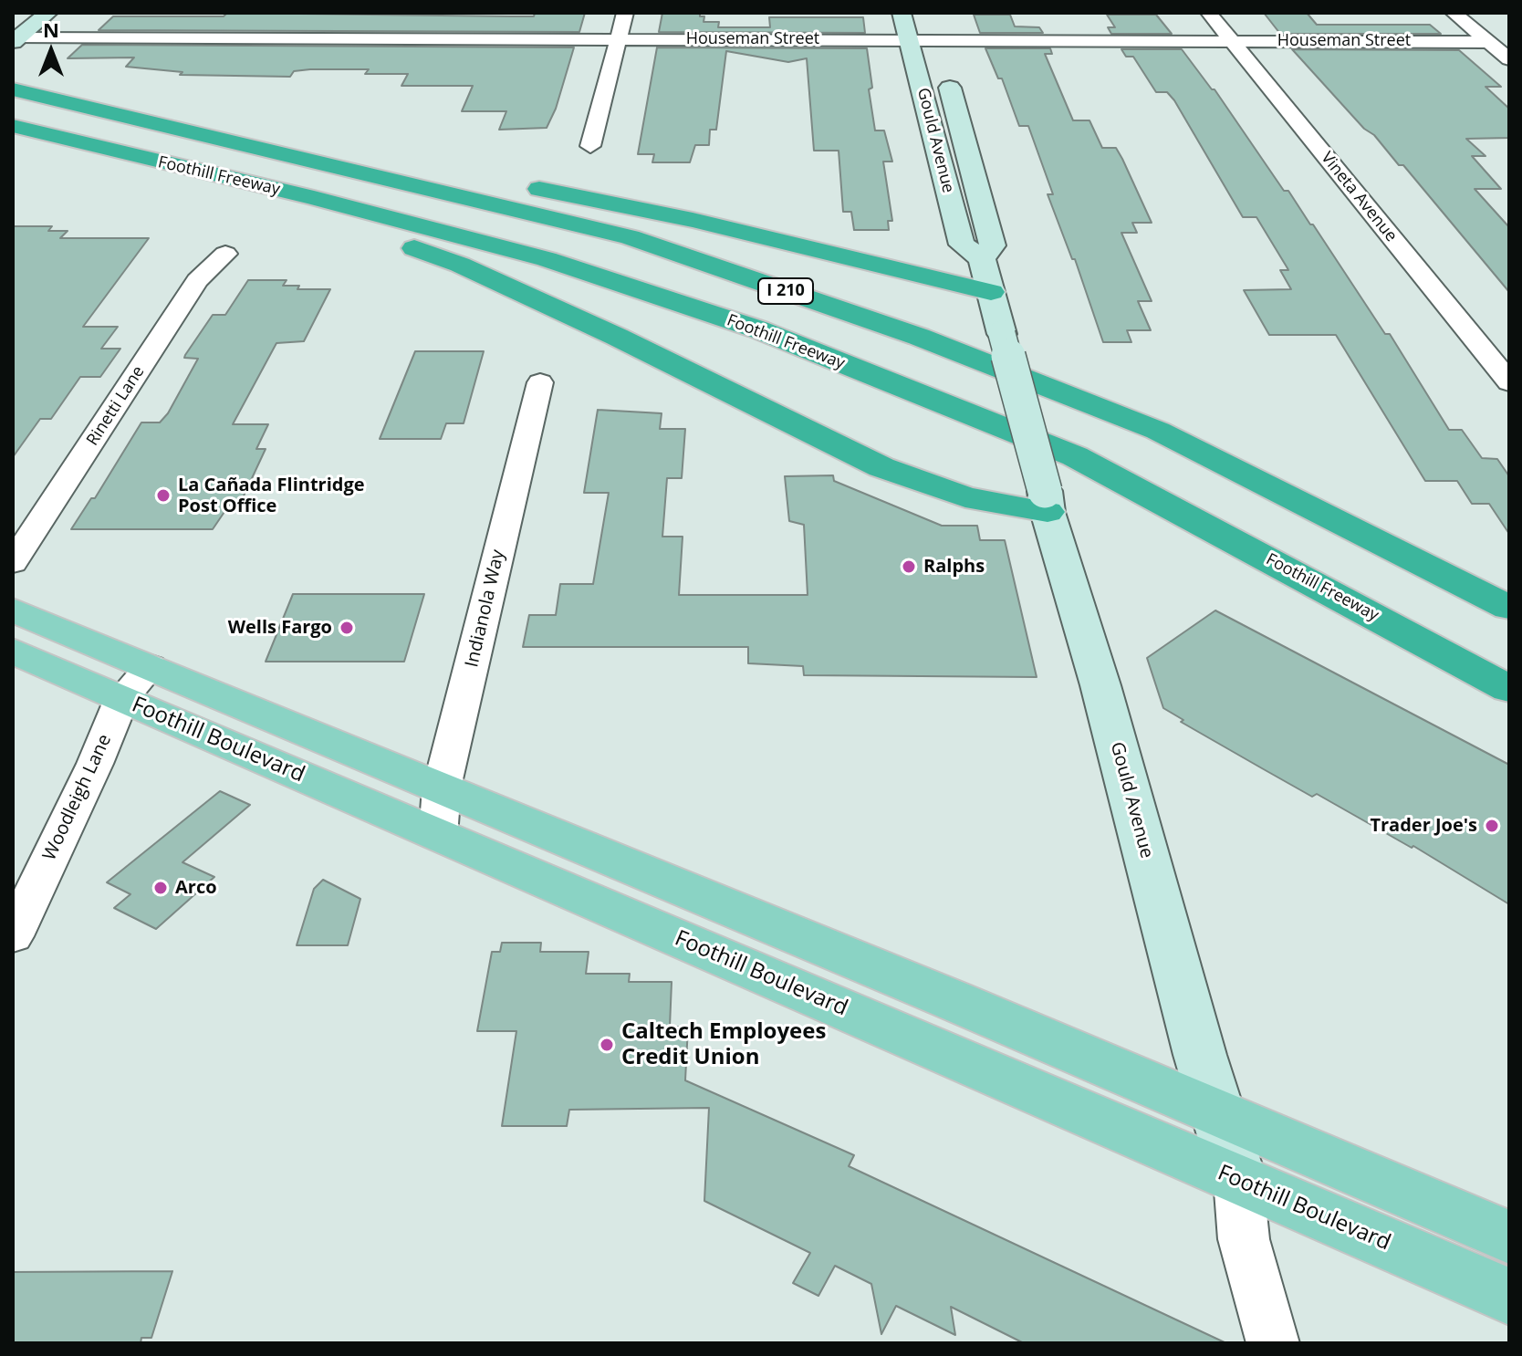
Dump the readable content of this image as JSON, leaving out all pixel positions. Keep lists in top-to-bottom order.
{
  "streets": {
    "highway": ["Foothill Freeway", "I 210"],
    "main road": ["Foothill Boulevard"],
    "street": [
      "Houseman Street",
      "Gould Avenue",
      "Vineta Avenue",
      "Rinetti Lane",
      "Indianola Way",
      "Woodleigh Lane"
    ]
  },
  "crossings": [
    ["Houseman Street", "Gould Avenue"],
    ["Houseman Street", "Vineta Avenue"],
    ["Gould Avenue", "Foothill Boulevard"],
    ["Indianola Way", "Foothill Boulevard"],
    ["Foothill Boulevard", "Woodleigh Lane"]
  ],
  "places": [
    "La Cañada Flintridge Post Office",
    "Ralphs",
    "Wells Fargo",
    "Trader Joe's",
    "Arco",
    "Caltech Employees Credit Union"
  ],
  "north": "top"
}
